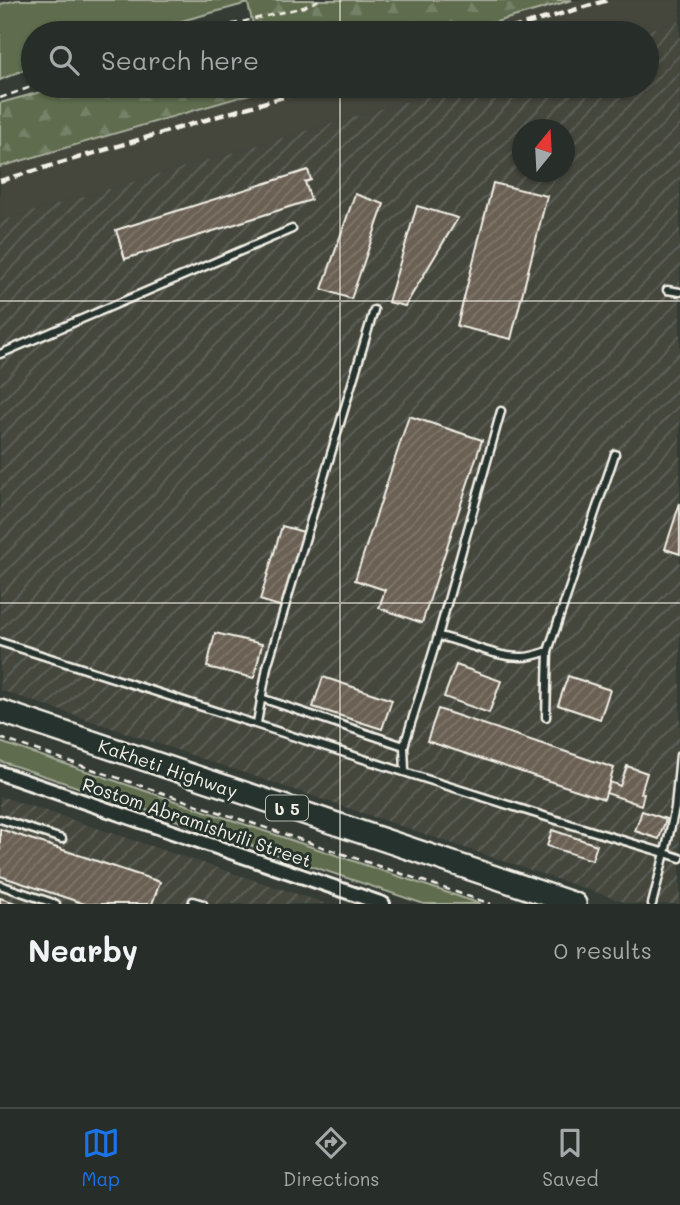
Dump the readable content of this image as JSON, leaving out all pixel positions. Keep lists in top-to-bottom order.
{
  "streets": {
    "highway": ["Kakheti Highway", "ს 5"],
    "street": ["Rostom Abramishvili Street"]
  },
  "north": "top",
  "page": {
    "search": "Search here",
    "heading": ["Nearby", "0 results"],
    "nav": ["Map", "Directions", "Saved"]
  }
}
